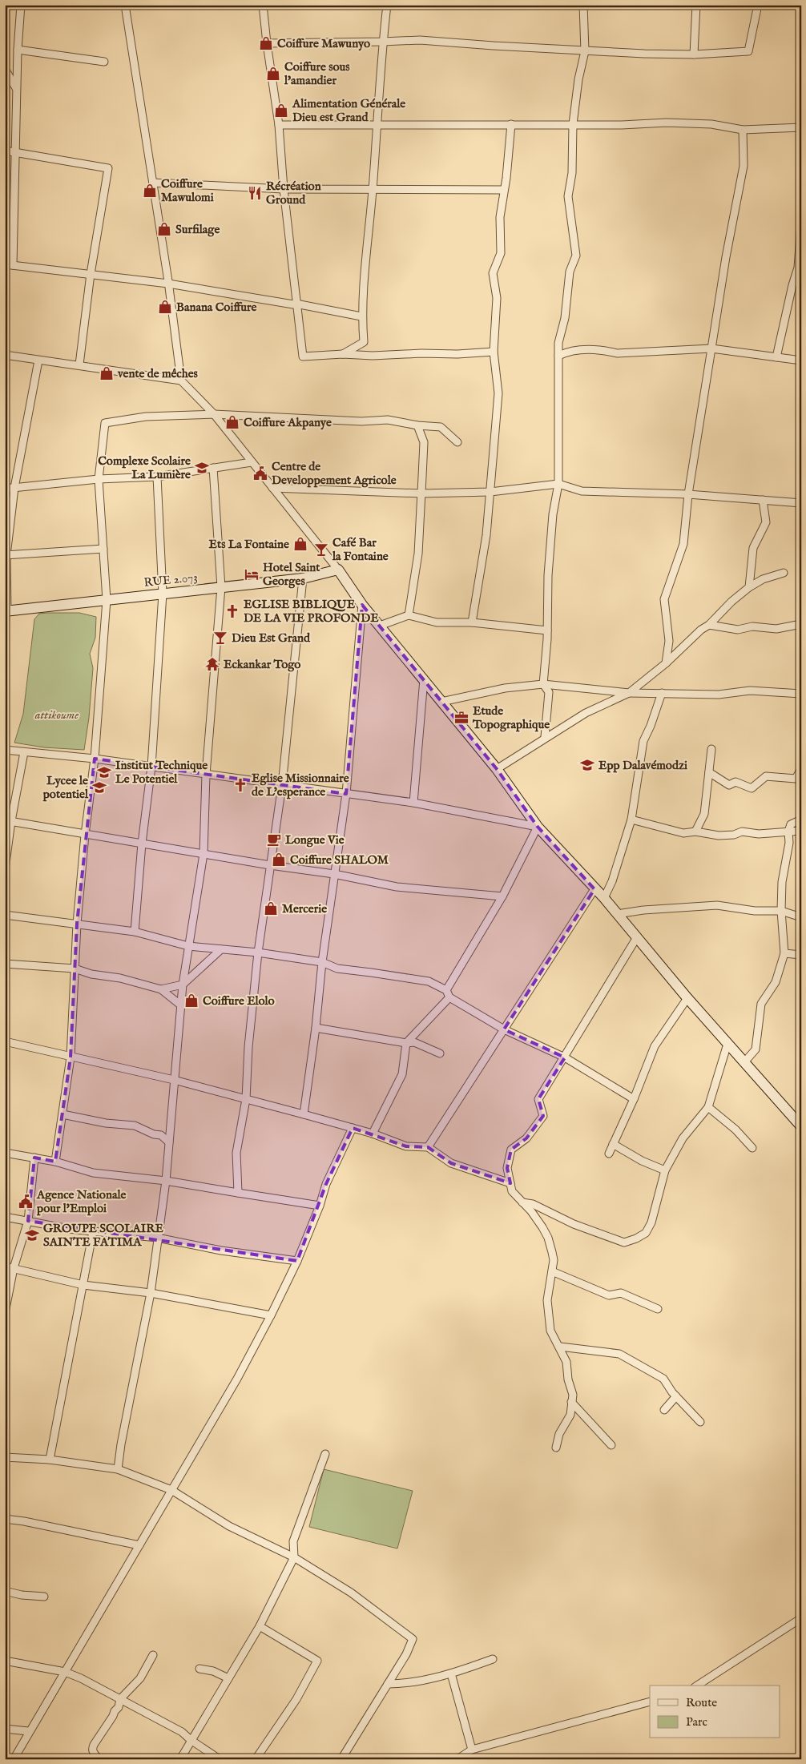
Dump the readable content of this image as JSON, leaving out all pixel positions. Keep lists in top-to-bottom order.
{
  "streets": {
    "street": ["RUE 2.073"]
  },
  "parks": ["attikoume"],
  "places": {
    "shop": [
      "Coiffure Mawunyo",
      "Coiffure sous l'amandier",
      "Alimentation Générale Dieu est Grand",
      "Coiffure Mawulomi",
      "Surfilage",
      "Banana Coiffure",
      "vente de mêches",
      "Coiffure Akpanye",
      "Ets La Fontaine",
      "Coiffure SHALOM",
      "Mercerie",
      "Coiffure Elolo"
    ],
    "restaurant": ["Récréation Ground"],
    "school or university": [
      "Complexe Scolaire La Lumière",
      "Epp Dalavémodzi",
      "Institut Technique Le Potentiel",
      "Lycee le potentiel",
      "GROUPE SCOLAIRE SAINTE FATIMA"
    ],
    "public building": ["Centre de Developpement Agricole", "Agence Nationale pour l'Emploi"],
    "bar": ["Café Bar la Fontaine", "Dieu Est Grand"],
    "hotel": ["Hotel Saint Georges"],
    "church": ["EGLISE BIBLIQUE DE LA VIE PROFONDE", "Eglise Missionnaire de L'esperance"],
    "temple": ["Eckankar Togo"],
    "office": ["Etude Topographique"],
    "cafe": ["Longue Vie"]
  },
  "legend": ["Route", "Parc"]
}
